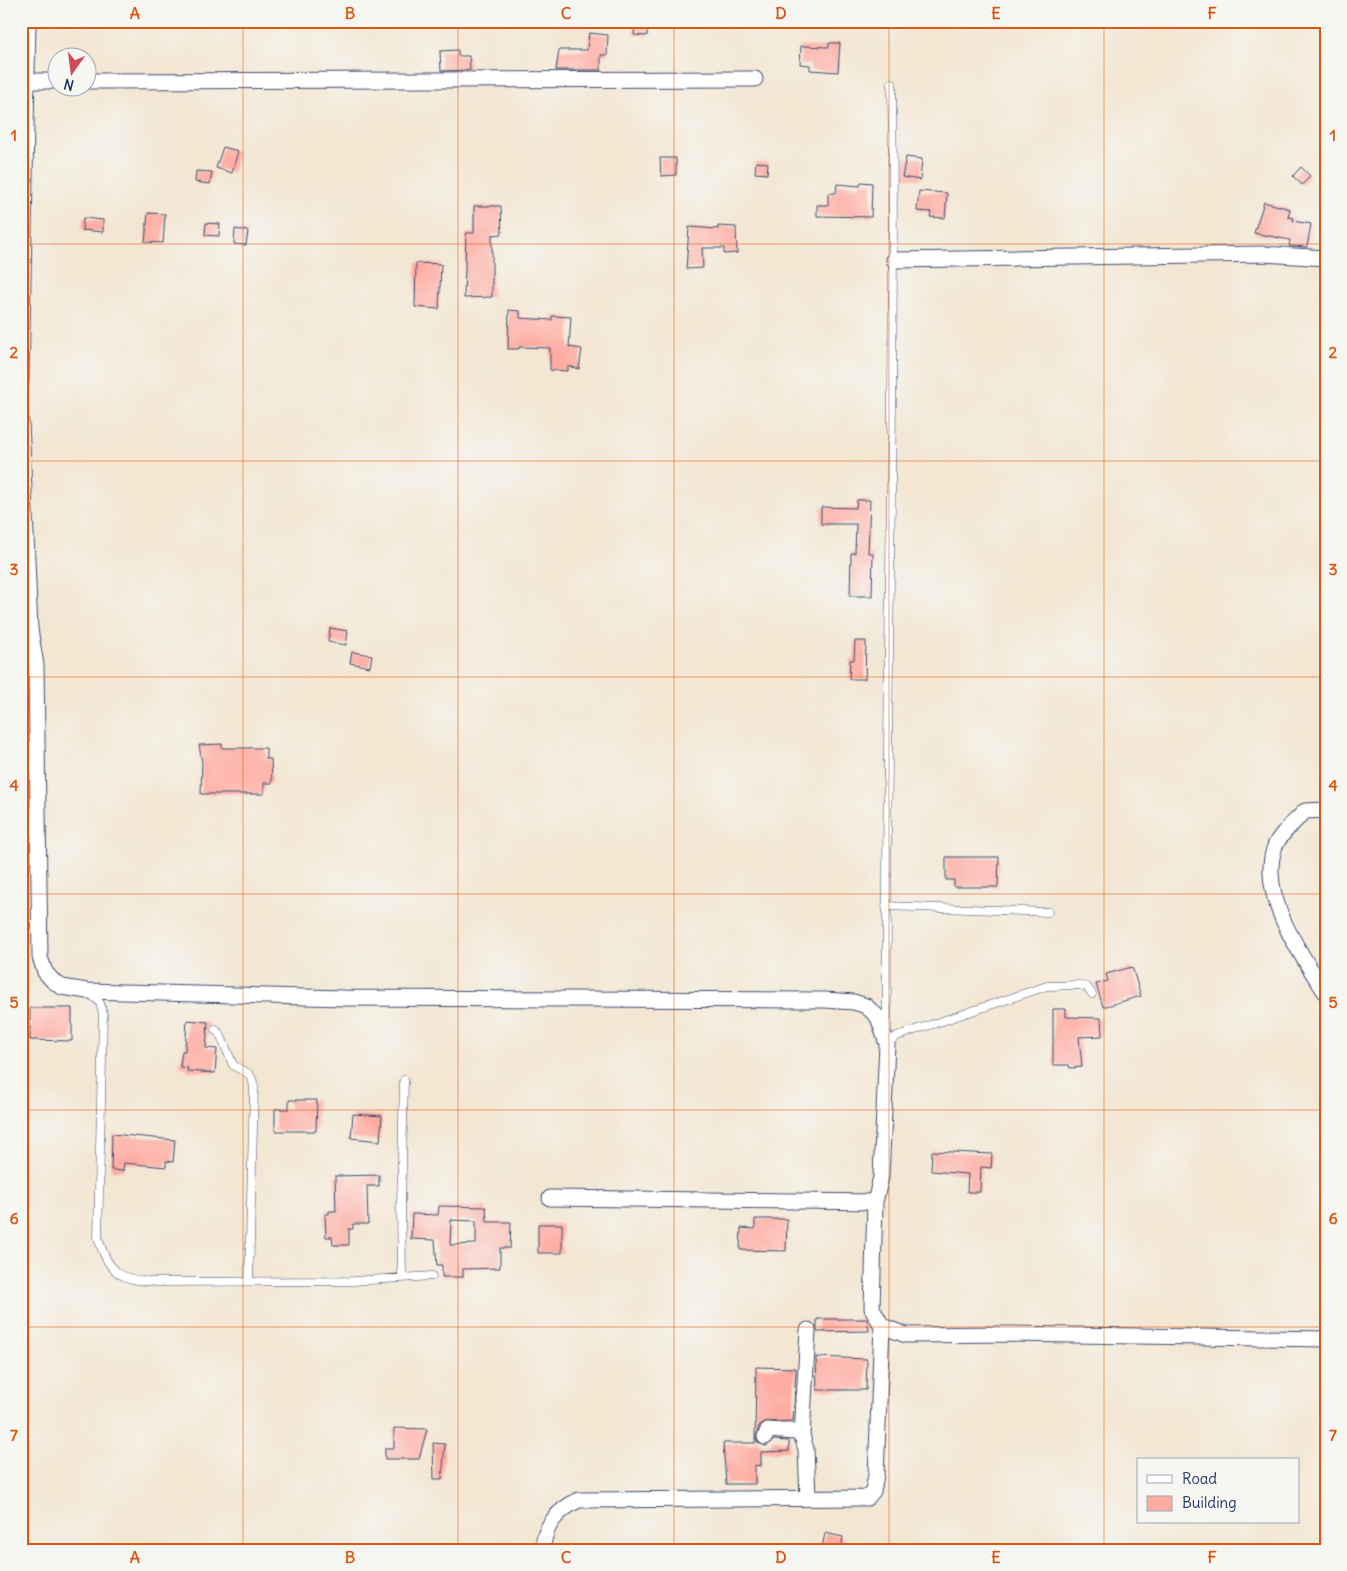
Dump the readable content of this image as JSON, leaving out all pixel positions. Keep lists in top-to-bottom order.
{
  "legend": ["Road", "Building"],
  "north": "bottom",
  "grid": {
    "columns": [
      "A",
      "B",
      "C",
      "D",
      "E",
      "F"
    ],
    "rows": [
      "1",
      "2",
      "3",
      "4",
      "5",
      "6",
      "7"
    ]
  }
}
